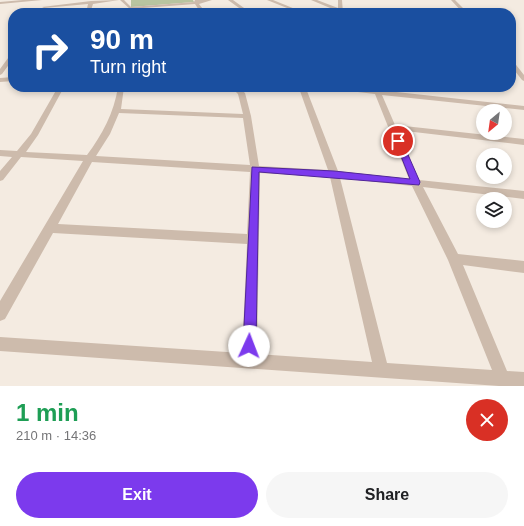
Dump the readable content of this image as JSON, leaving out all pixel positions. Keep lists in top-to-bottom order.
{
  "north": "bottom left",
  "page": {
    "turn": ["90 m", "Turn right"],
    "heading": ["1 min", "210 m · 14:36"],
    "buttons": ["Exit", "Share"]
  }
}
